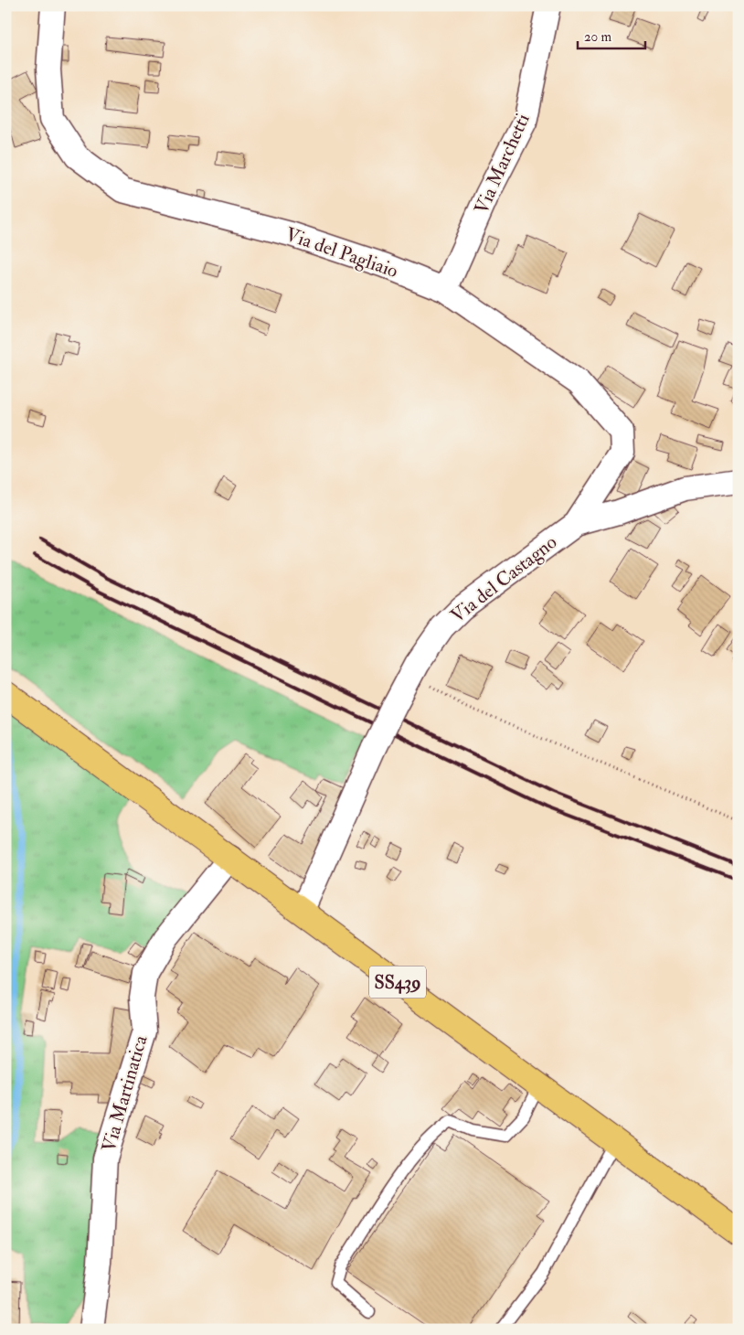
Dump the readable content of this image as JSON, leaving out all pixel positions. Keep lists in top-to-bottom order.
{
  "streets": {
    "main road": ["SS439"],
    "street": [
      "Via Marchetti",
      "Via del Pagliaio",
      "Via del Castagno",
      "Via Martinatica"
    ]
  },
  "crossings": [
    ["Via Marchetti", "Via del Pagliaio"],
    ["Via del Pagliaio", "Via del Castagno"],
    ["Via del Castagno", "SS439"],
    ["SS439", "Via Martinatica"]
  ],
  "scale_bar": "20 m"
}
